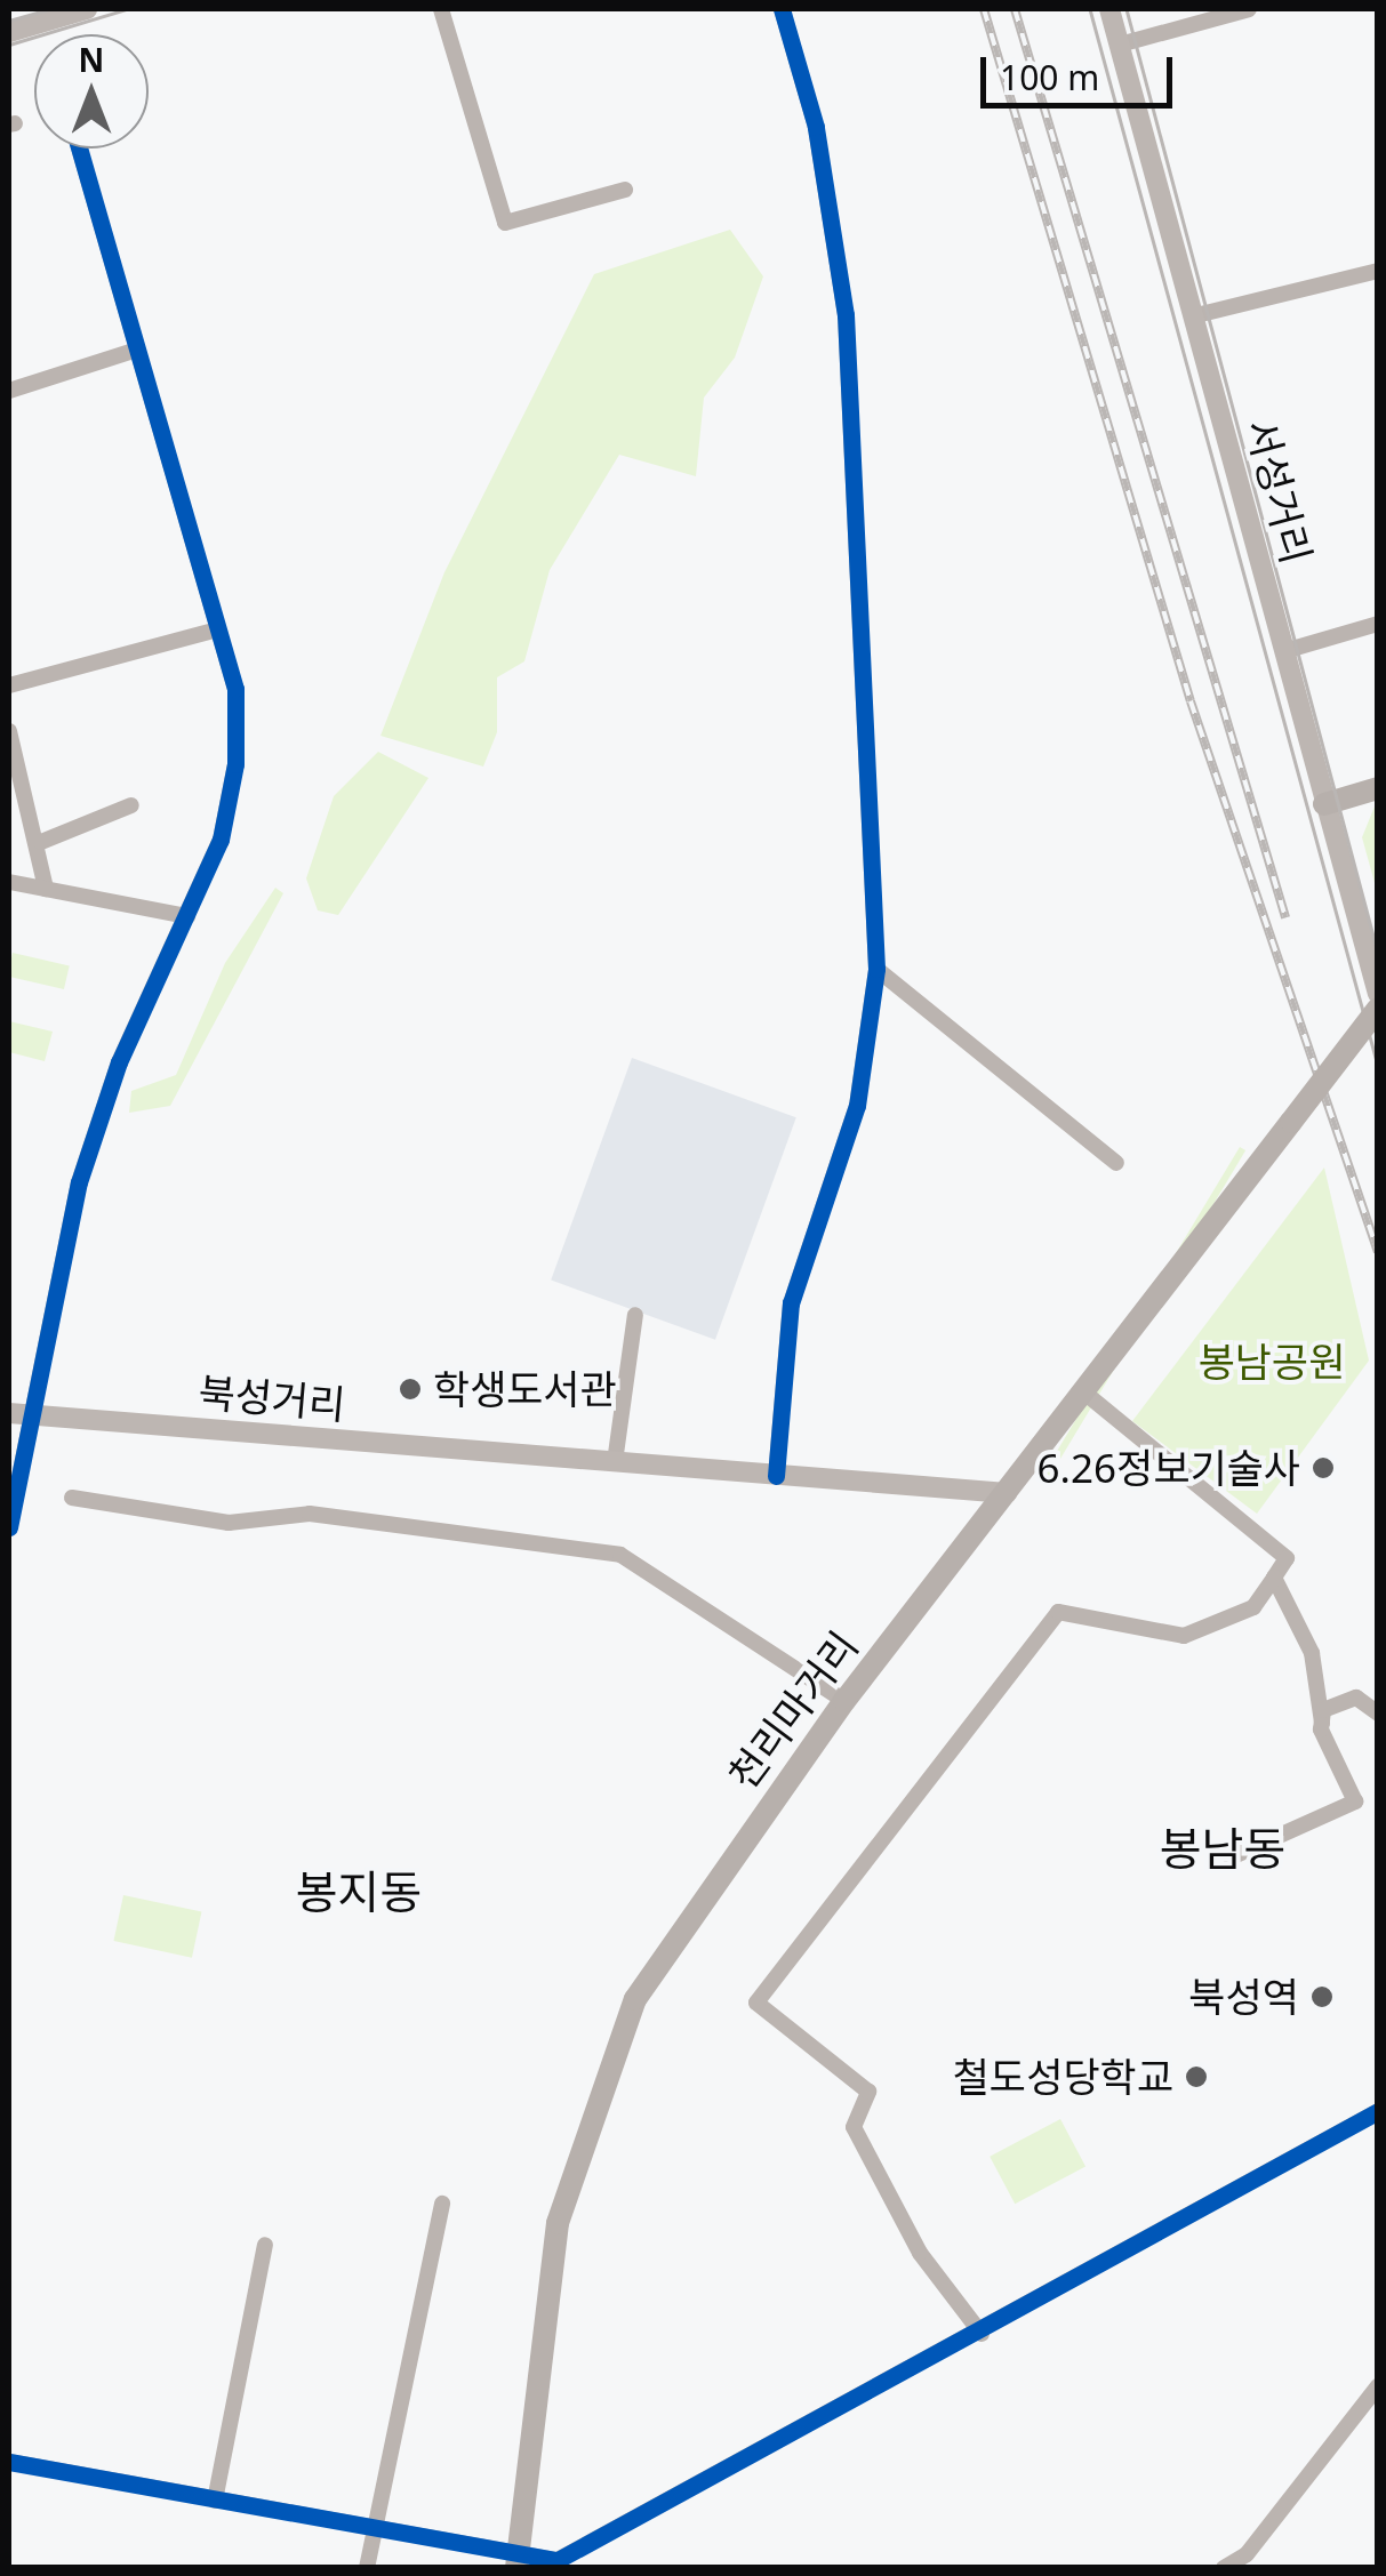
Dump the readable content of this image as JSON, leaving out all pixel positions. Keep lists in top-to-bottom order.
{
  "streets": {
    "highway": ["천리마거리"],
    "main road": ["서성거리", "북성거리"]
  },
  "crossings": [
    ["북성거리", "천리마거리"]
  ],
  "districts": ["봉남동", "봉지동"],
  "parks": ["봉남공원"],
  "places": [
    "학생도서관",
    "6.26정보기술사",
    "북성역",
    "철도성당학교"
  ],
  "scale_bar": "100 m",
  "north": "top"
}
